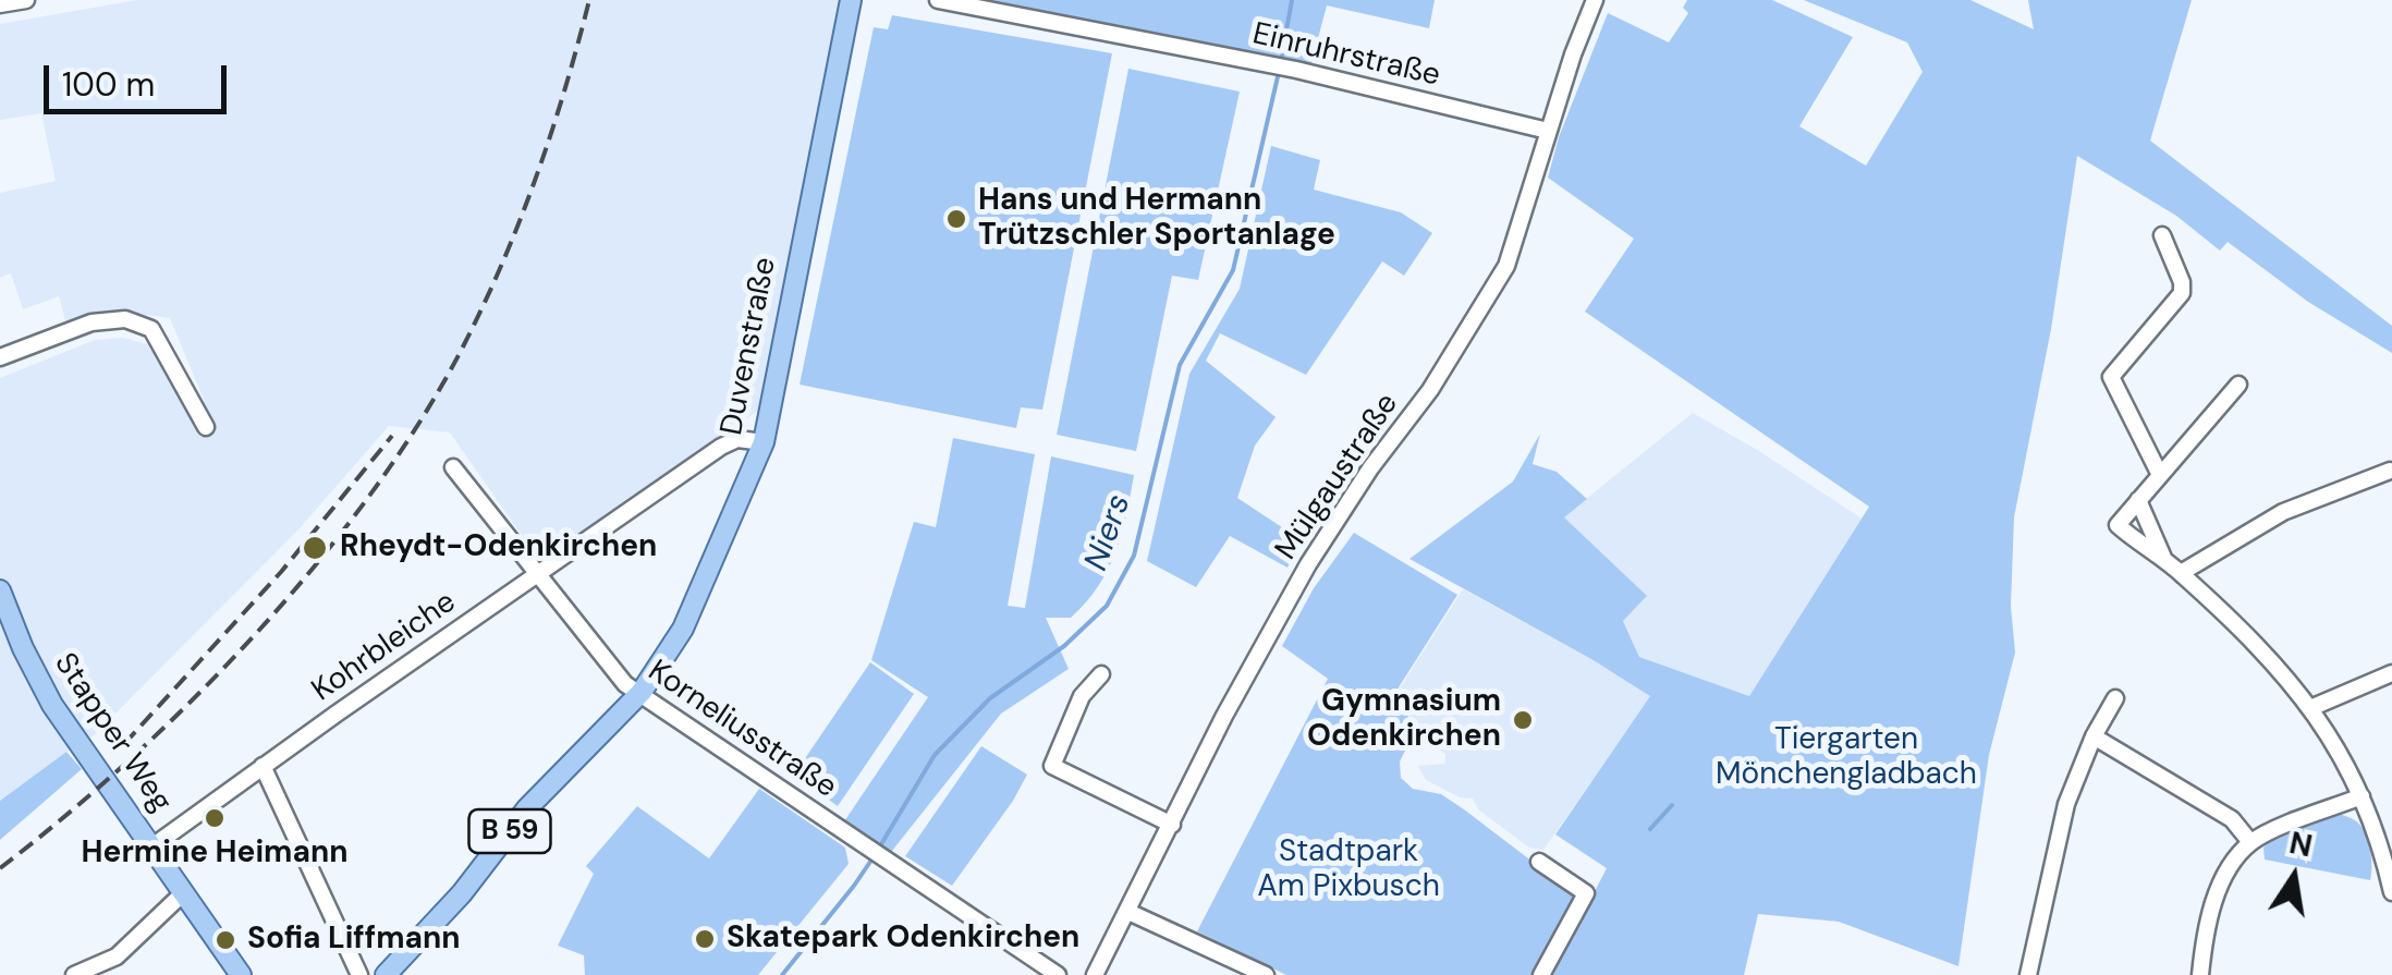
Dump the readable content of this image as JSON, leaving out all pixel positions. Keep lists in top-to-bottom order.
{
  "streets": {
    "main road": ["Duvenstraße", "Stapper Weg", "B 59"],
    "street": [
      "Einruhrstraße",
      "Mülgaustraße",
      "Kohrbleiche",
      "Korneliusstraße"
    ]
  },
  "crossings": [
    ["Einruhrstraße", "Mülgaustraße"],
    ["Duvenstraße", "Kohrbleiche"],
    ["Duvenstraße", "Korneliusstraße"],
    ["Kohrbleiche", "Korneliusstraße"],
    ["Kohrbleiche", "Stapper Weg"]
  ],
  "water": ["Niers"],
  "parks": ["Tiergarten Mönchengladbach", "Stadtpark Am Pixbusch"],
  "places": [
    "Hans und Hermann Trützschler Sportanlage",
    "Rheydt-Odenkirchen",
    "Gymnasium Odenkirchen",
    "Hermine Heimann",
    "Skatepark Odenkirchen",
    "Sofia Liffmann"
  ],
  "scale_bar": "100 m",
  "north": "top"
}
